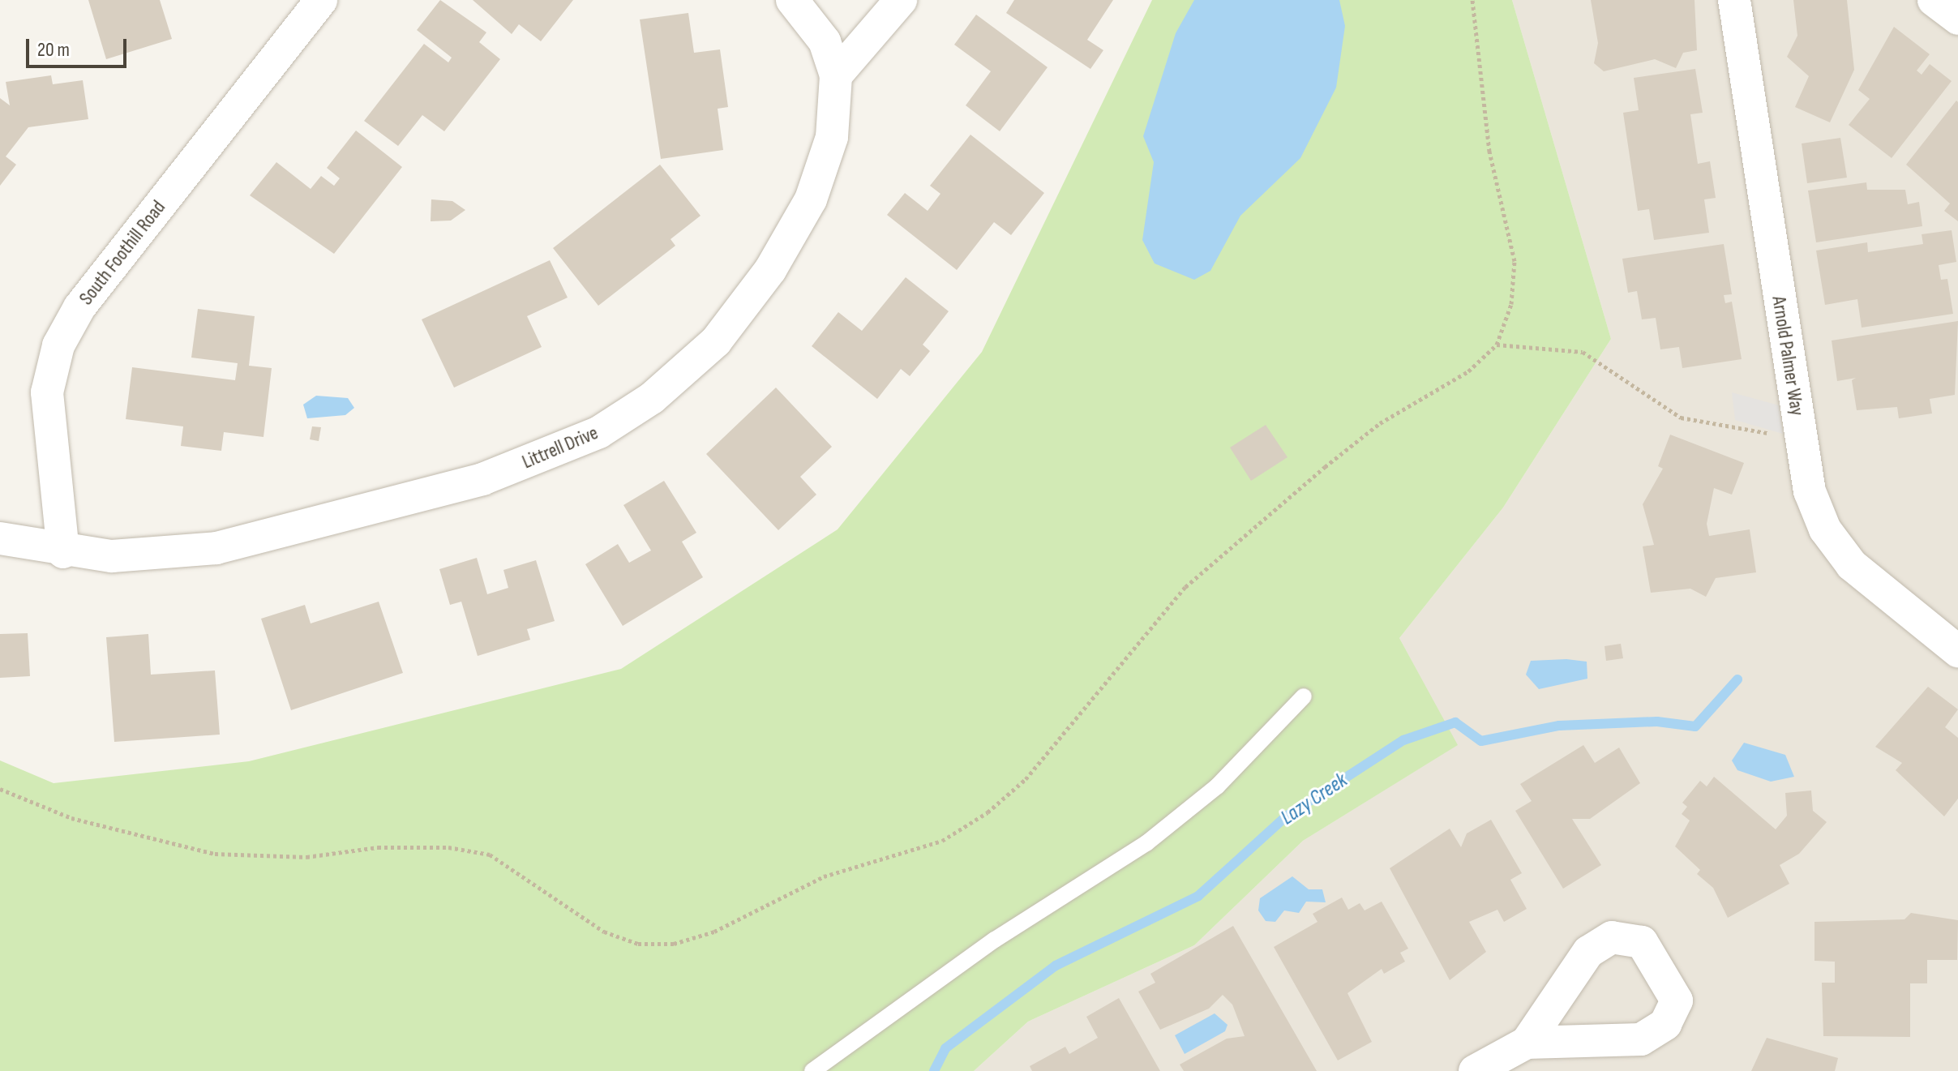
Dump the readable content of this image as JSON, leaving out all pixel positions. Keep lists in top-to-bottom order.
{
  "streets": {
    "street": ["South Foothill Road", "Arnold Palmer Way", "Littrell Drive"]
  },
  "crossings": [
    ["South Foothill Road", "Littrell Drive"]
  ],
  "water": ["Lazy Creek"],
  "scale_bar": "20 m"
}
